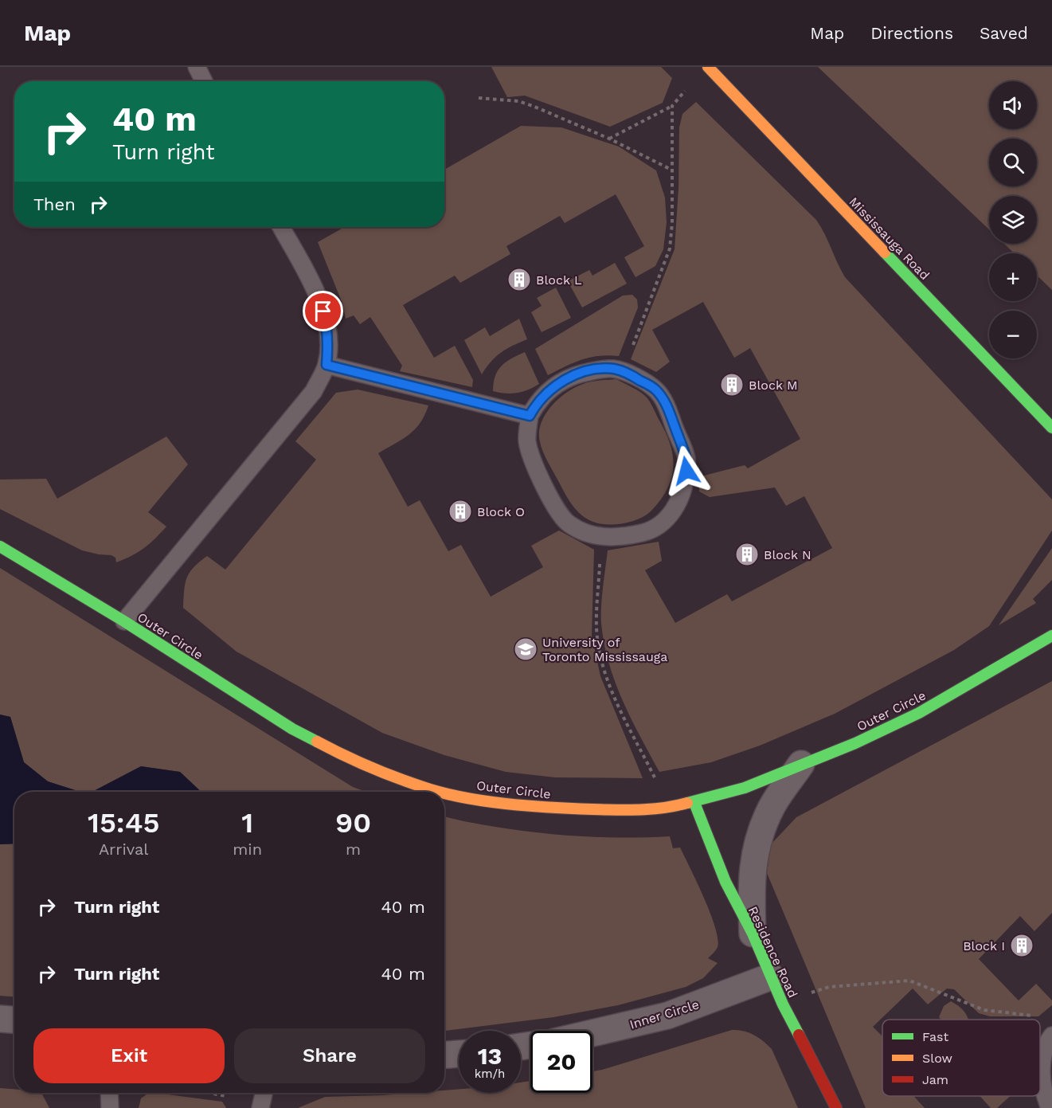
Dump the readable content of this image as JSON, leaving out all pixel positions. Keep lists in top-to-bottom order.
{
  "streets": {
    "street": [
      "Mississauga Road",
      "Outer Circle",
      "Residence Road",
      "Inner Circle"
    ]
  },
  "crossings": [
    ["Outer Circle", "Residence Road"],
    ["Residence Road", "Inner Circle"]
  ],
  "places": {
    "building": [
      "Block L",
      "Block M",
      "Block O",
      "Block N",
      "Block I"
    ],
    "school or university": ["University of Toronto Mississauga"]
  },
  "legend": ["Fast", "Slow", "Jam"],
  "page": {
    "header": "Map",
    "nav": ["Map", "Directions", "Saved"],
    "map_buttons": ["+", "−"],
    "turn": ["40 m", "Turn right"],
    "then": "Then",
    "eta": [
      "15:45",
      "Arrival",
      "1",
      "min",
      "90",
      "m"
    ],
    "list": [
      {
        "name": "Turn right",
        "value": "40 m"
      },
      {
        "name": "Turn right",
        "value": "40 m"
      }
    ],
    "buttons": ["Exit", "Share"],
    "speed": "13 km/h",
    "limit": "20"
  }
}
